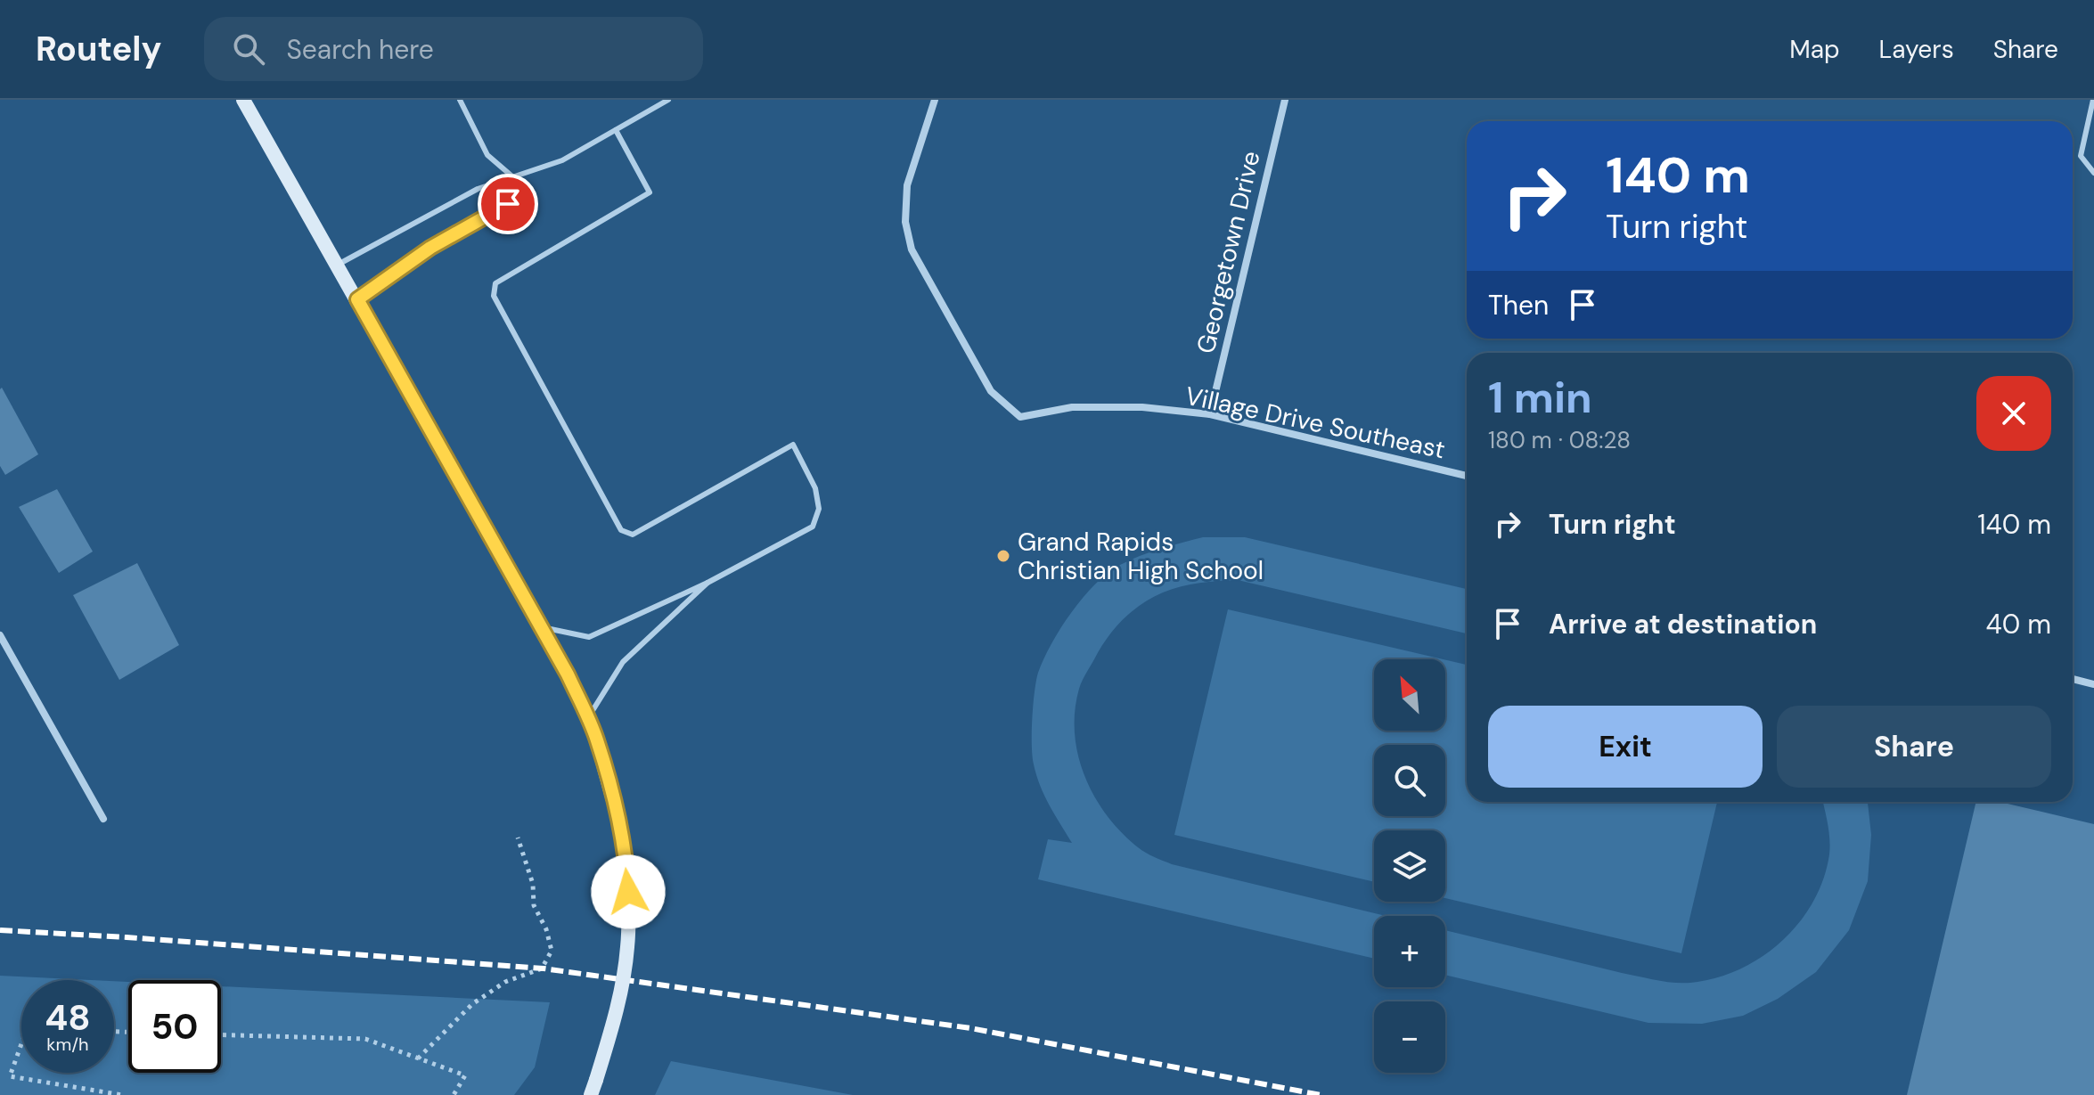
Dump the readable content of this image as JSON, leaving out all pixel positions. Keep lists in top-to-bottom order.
{
  "streets": {
    "street": ["Georgetown Drive", "Village Drive Southeast"]
  },
  "crossings": [
    ["Georgetown Drive", "Village Drive Southeast"]
  ],
  "places": ["Grand Rapids Christian High School"],
  "north": "top left",
  "page": {
    "header": "Routely",
    "search": "Search here",
    "nav": ["Map", "Layers", "Share"],
    "turn": ["140 m", "Turn right"],
    "then": "Then",
    "heading": ["1 min", "180 m · 08:28"],
    "list": [
      {
        "name": "Turn right",
        "value": "140 m"
      },
      {
        "name": "Arrive at destination",
        "value": "40 m"
      }
    ],
    "map_buttons": ["+", "−"],
    "buttons": ["Exit", "Share"],
    "speed": "48 km/h",
    "limit": "50"
  }
}
